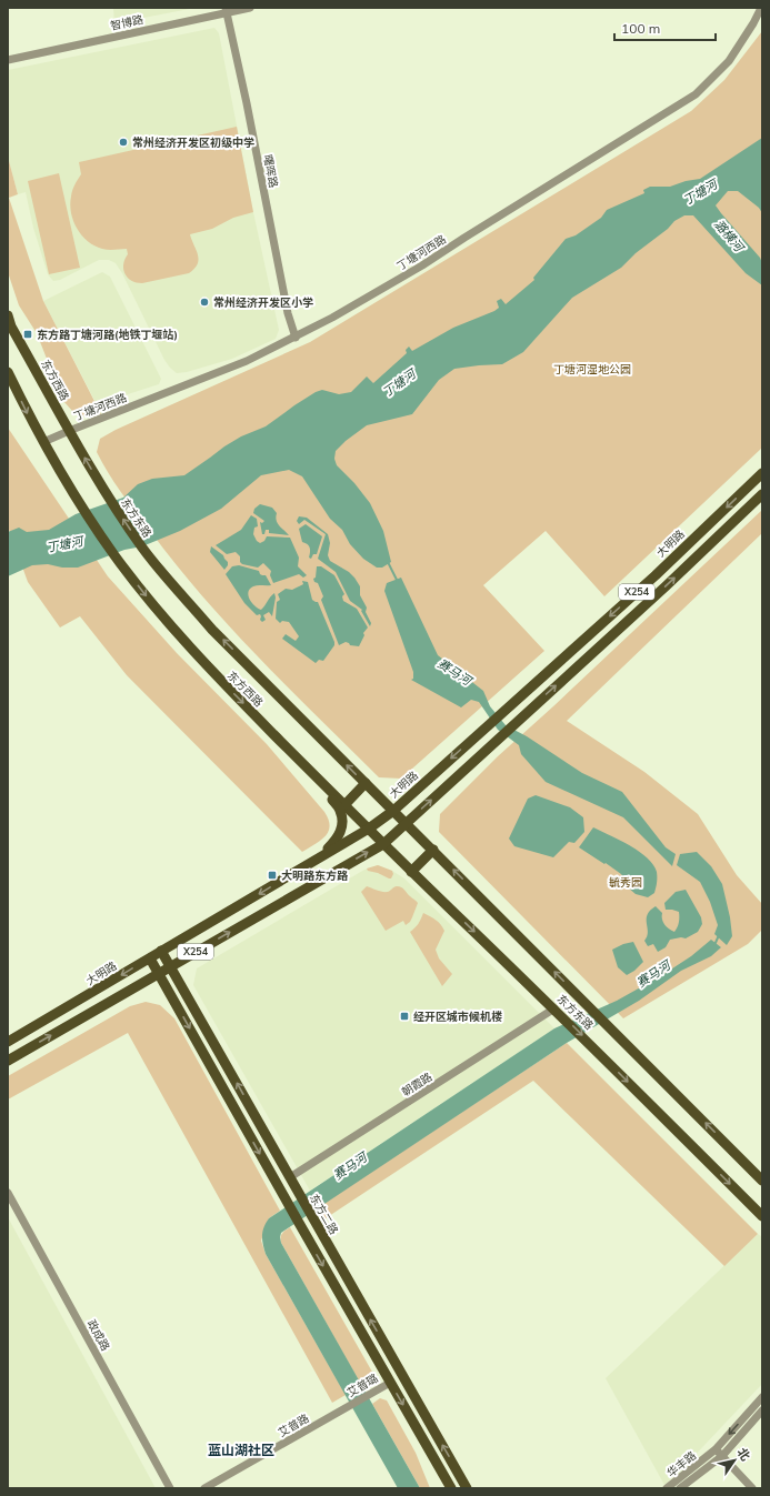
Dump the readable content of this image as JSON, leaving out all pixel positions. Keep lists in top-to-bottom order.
{
  "streets": {
    "main road": [
      "东方西路",
      "东方东路",
      "大明路",
      "X254",
      "东方二路"
    ],
    "street": [
      "智博路",
      "曙晖路",
      "丁塘河西路",
      "朝霞路",
      "政成路",
      "艾普璐",
      "艾普路",
      "华丰路"
    ]
  },
  "crossings": [
    ["智博路", "曙晖路"],
    ["曙晖路", "丁塘河西路"],
    ["丁塘河西路", "东方西路"],
    ["东方西路", "东方东路"],
    ["东方西路", "大明路"],
    ["东方东路", "大明路"],
    ["东方东路", "X254"],
    ["东方东路", "朝霞路"],
    ["大明路", "东方二路"],
    ["X254", "东方二路"],
    ["朝霞路", "东方二路"],
    ["艾普璐", "艾普路"]
  ],
  "districts": ["蓝山湖社区"],
  "water": ["丁塘河", "潞横河", "赛马河"],
  "parks": ["丁塘河湿地公园", "毓秀园"],
  "places": {
    "other": ["常州经济开发区初级中学", "常州经济开发区小学"],
    "transit": ["东方路丁塘河路(地铁丁堰站)", "大明路东方路", "经开区城市候机楼"]
  },
  "scale_bar": "100 m",
  "north": "top right"
}
